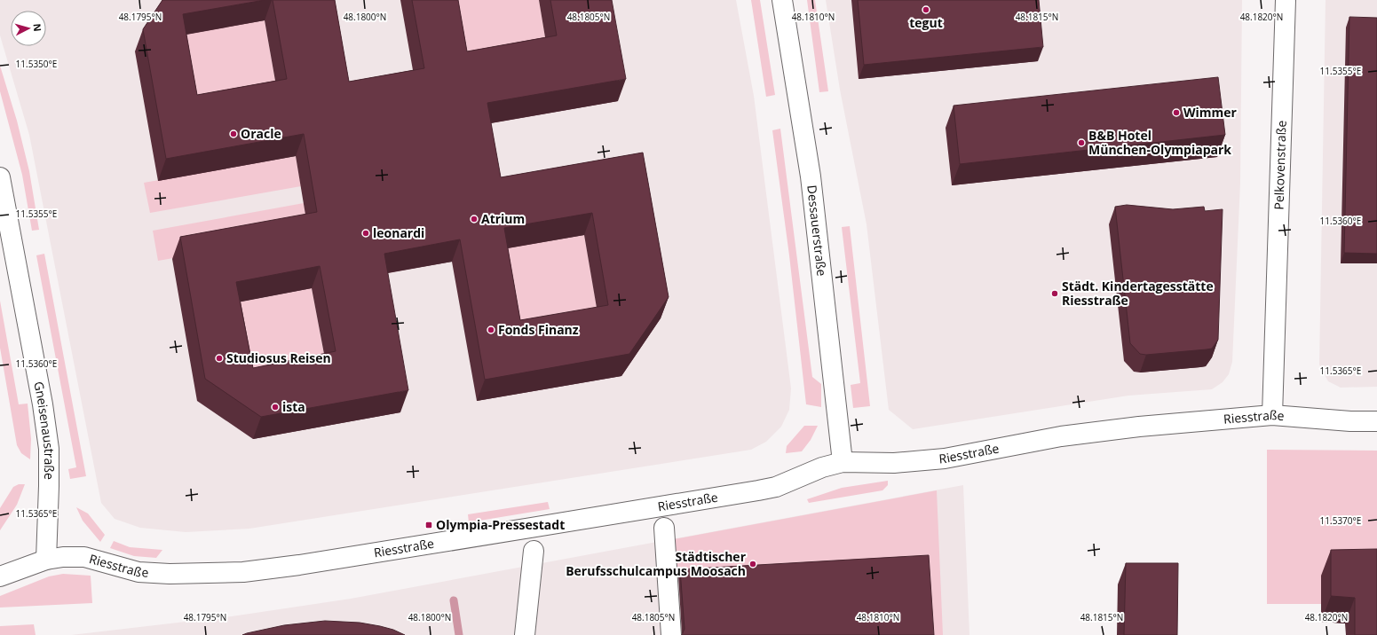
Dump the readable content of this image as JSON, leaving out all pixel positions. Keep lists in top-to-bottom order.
{
  "streets": {
    "street": [
      "Pelkovenstraße",
      "Dessauerstraße",
      "Riesstraße",
      "Gneisenaustraße"
    ]
  },
  "crossings": [
    ["Pelkovenstraße", "Riesstraße"],
    ["Dessauerstraße", "Riesstraße"],
    ["Riesstraße", "Gneisenaustraße"]
  ],
  "places": {
    "other": [
      "tegut",
      "Wimmer",
      "Oracle",
      "B&B Hotel München-Olympiapark",
      "Atrium",
      "leonardi",
      "Städt. Kindertagesstätte Riesstraße",
      "Fonds Finanz",
      "Studiosus Reisen",
      "ista",
      "Städtischer Berufsschulcampus Moosach"
    ],
    "transit": ["Olympia-Pressestadt"]
  },
  "north": "right",
  "coordinates": [
    "48.1795°N",
    "48.1800°N",
    "48.1805°N",
    "48.1810°N",
    "48.1815°N",
    "48.1820°N",
    "11.5350°E",
    "11.5355°E",
    "11.5360°E",
    "11.5365°E",
    "11.5370°E"
  ]
}
